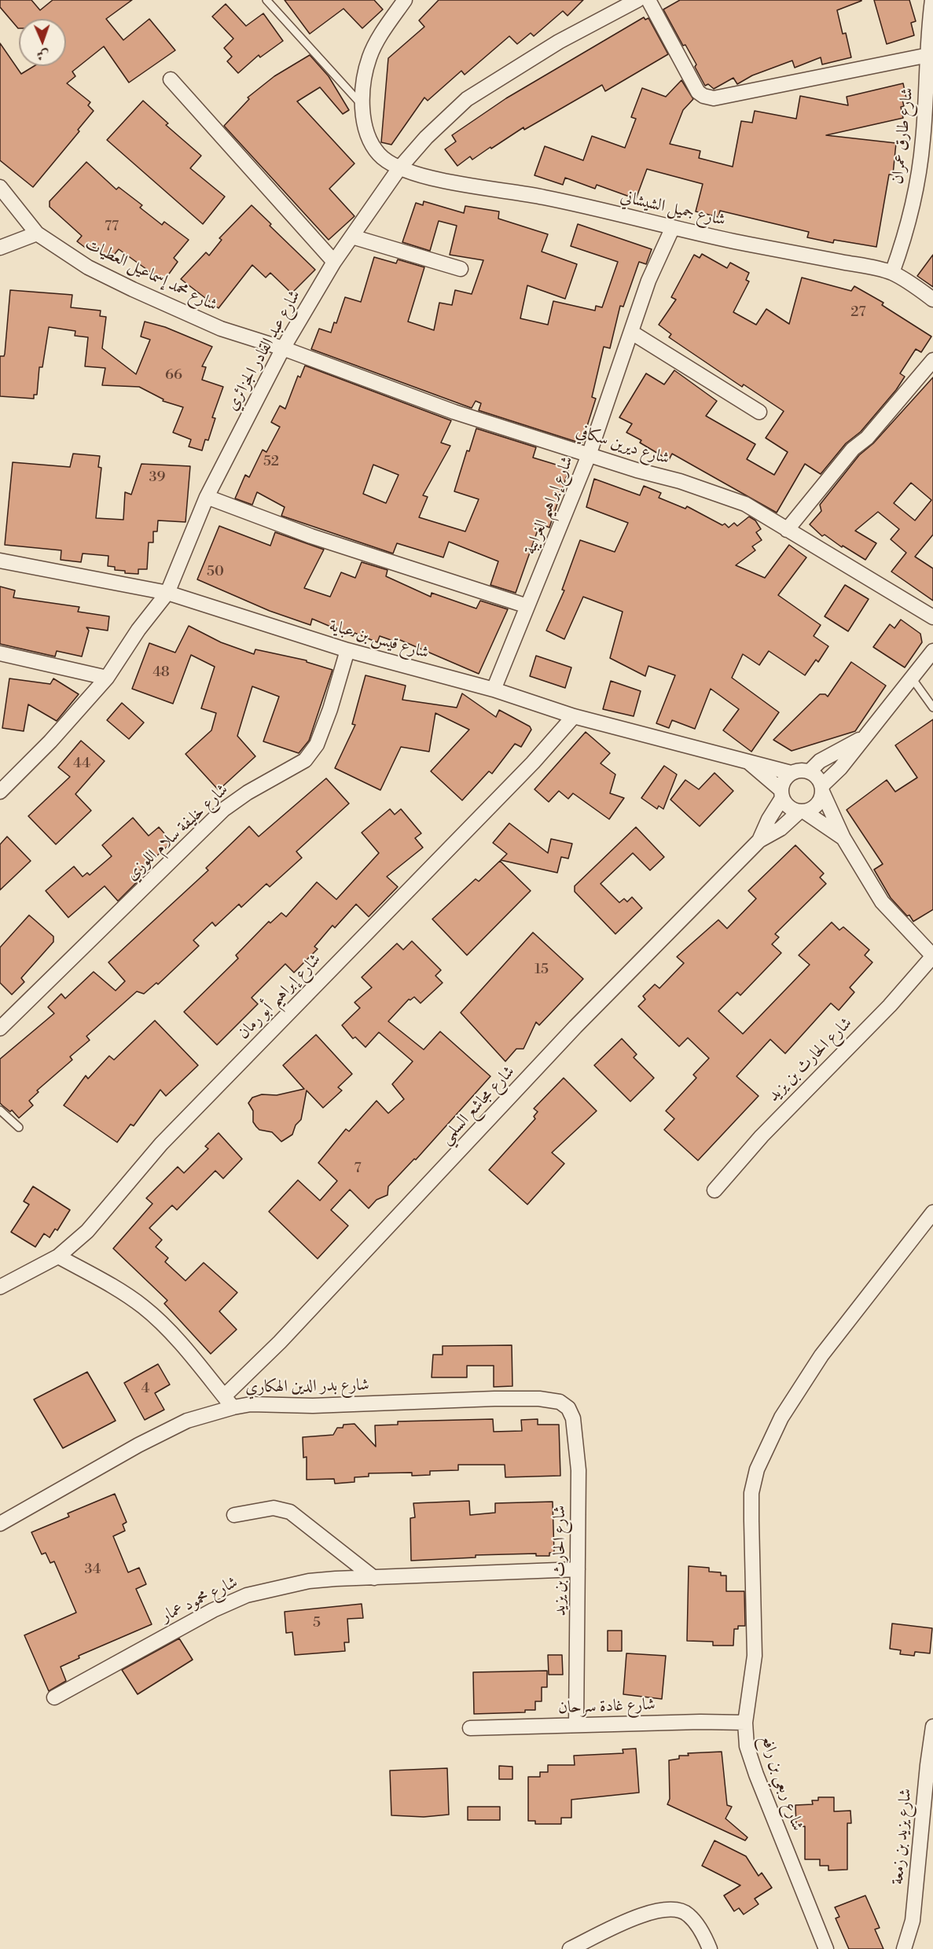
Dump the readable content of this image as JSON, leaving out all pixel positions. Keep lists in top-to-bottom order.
{
  "streets": {
    "street": [
      "شارع طارق عمران",
      "شارع جميل الشيشاني",
      "شارع محمد إسماعيل العطيات",
      "شارع عبد القادر الجزائري",
      "شارع ديرين سكافي",
      "شارع إبراهيم الغرايبة",
      "شارع قيس بن عباية",
      "شارع خليفة سلام اللوزي",
      "شارع إبراهيم أبو رمان",
      "شارع الحارث بن يزيد",
      "شارع مجاشع السلمي",
      "شارع بدر الدين الهكاري",
      "شارع محمود عمار",
      "شارع غادة سرحان",
      "شارع ربعي بن رافع",
      "شارع يزيد بن زمعة"
    ]
  },
  "crossings": [
    ["شارع طارق عمران", "شارع جميل الشيشاني"],
    ["شارع جميل الشيشاني", "شارع عبد القادر الجزائري"],
    ["شارع جميل الشيشاني", "شارع إبراهيم الغرايبة"],
    ["شارع محمد إسماعيل العطيات", "شارع عبد القادر الجزائري"],
    ["شارع محمد إسماعيل العطيات", "شارع ديرين سكافي"],
    ["شارع عبد القادر الجزائري", "شارع ديرين سكافي"],
    ["شارع عبد القادر الجزائري", "شارع قيس بن عباية"],
    ["شارع ديرين سكافي", "شارع إبراهيم الغرايبة"],
    ["شارع إبراهيم الغرايبة", "شارع قيس بن عباية"],
    ["شارع قيس بن عباية", "شارع خليفة سلام اللوزي"],
    ["شارع قيس بن عباية", "شارع إبراهيم أبو رمان"],
    ["شارع قيس بن عباية", "شارع مجاشع السلمي"],
    ["شارع الحارث بن يزيد", "شارع بدر الدين الهكاري"],
    ["شارع الحارث بن يزيد", "شارع محمود عمار"],
    ["شارع الحارث بن يزيد", "شارع غادة سرحان"],
    ["شارع مجاشع السلمي", "شارع بدر الدين الهكاري"],
    ["شارع غادة سرحان", "شارع ربعي بن رافع"]
  ],
  "house_numbers": [
    "77",
    "27",
    "66",
    "52",
    "39",
    "50",
    "48",
    "44",
    "15",
    "7",
    "4",
    "34",
    "5"
  ],
  "north": "bottom"
}
